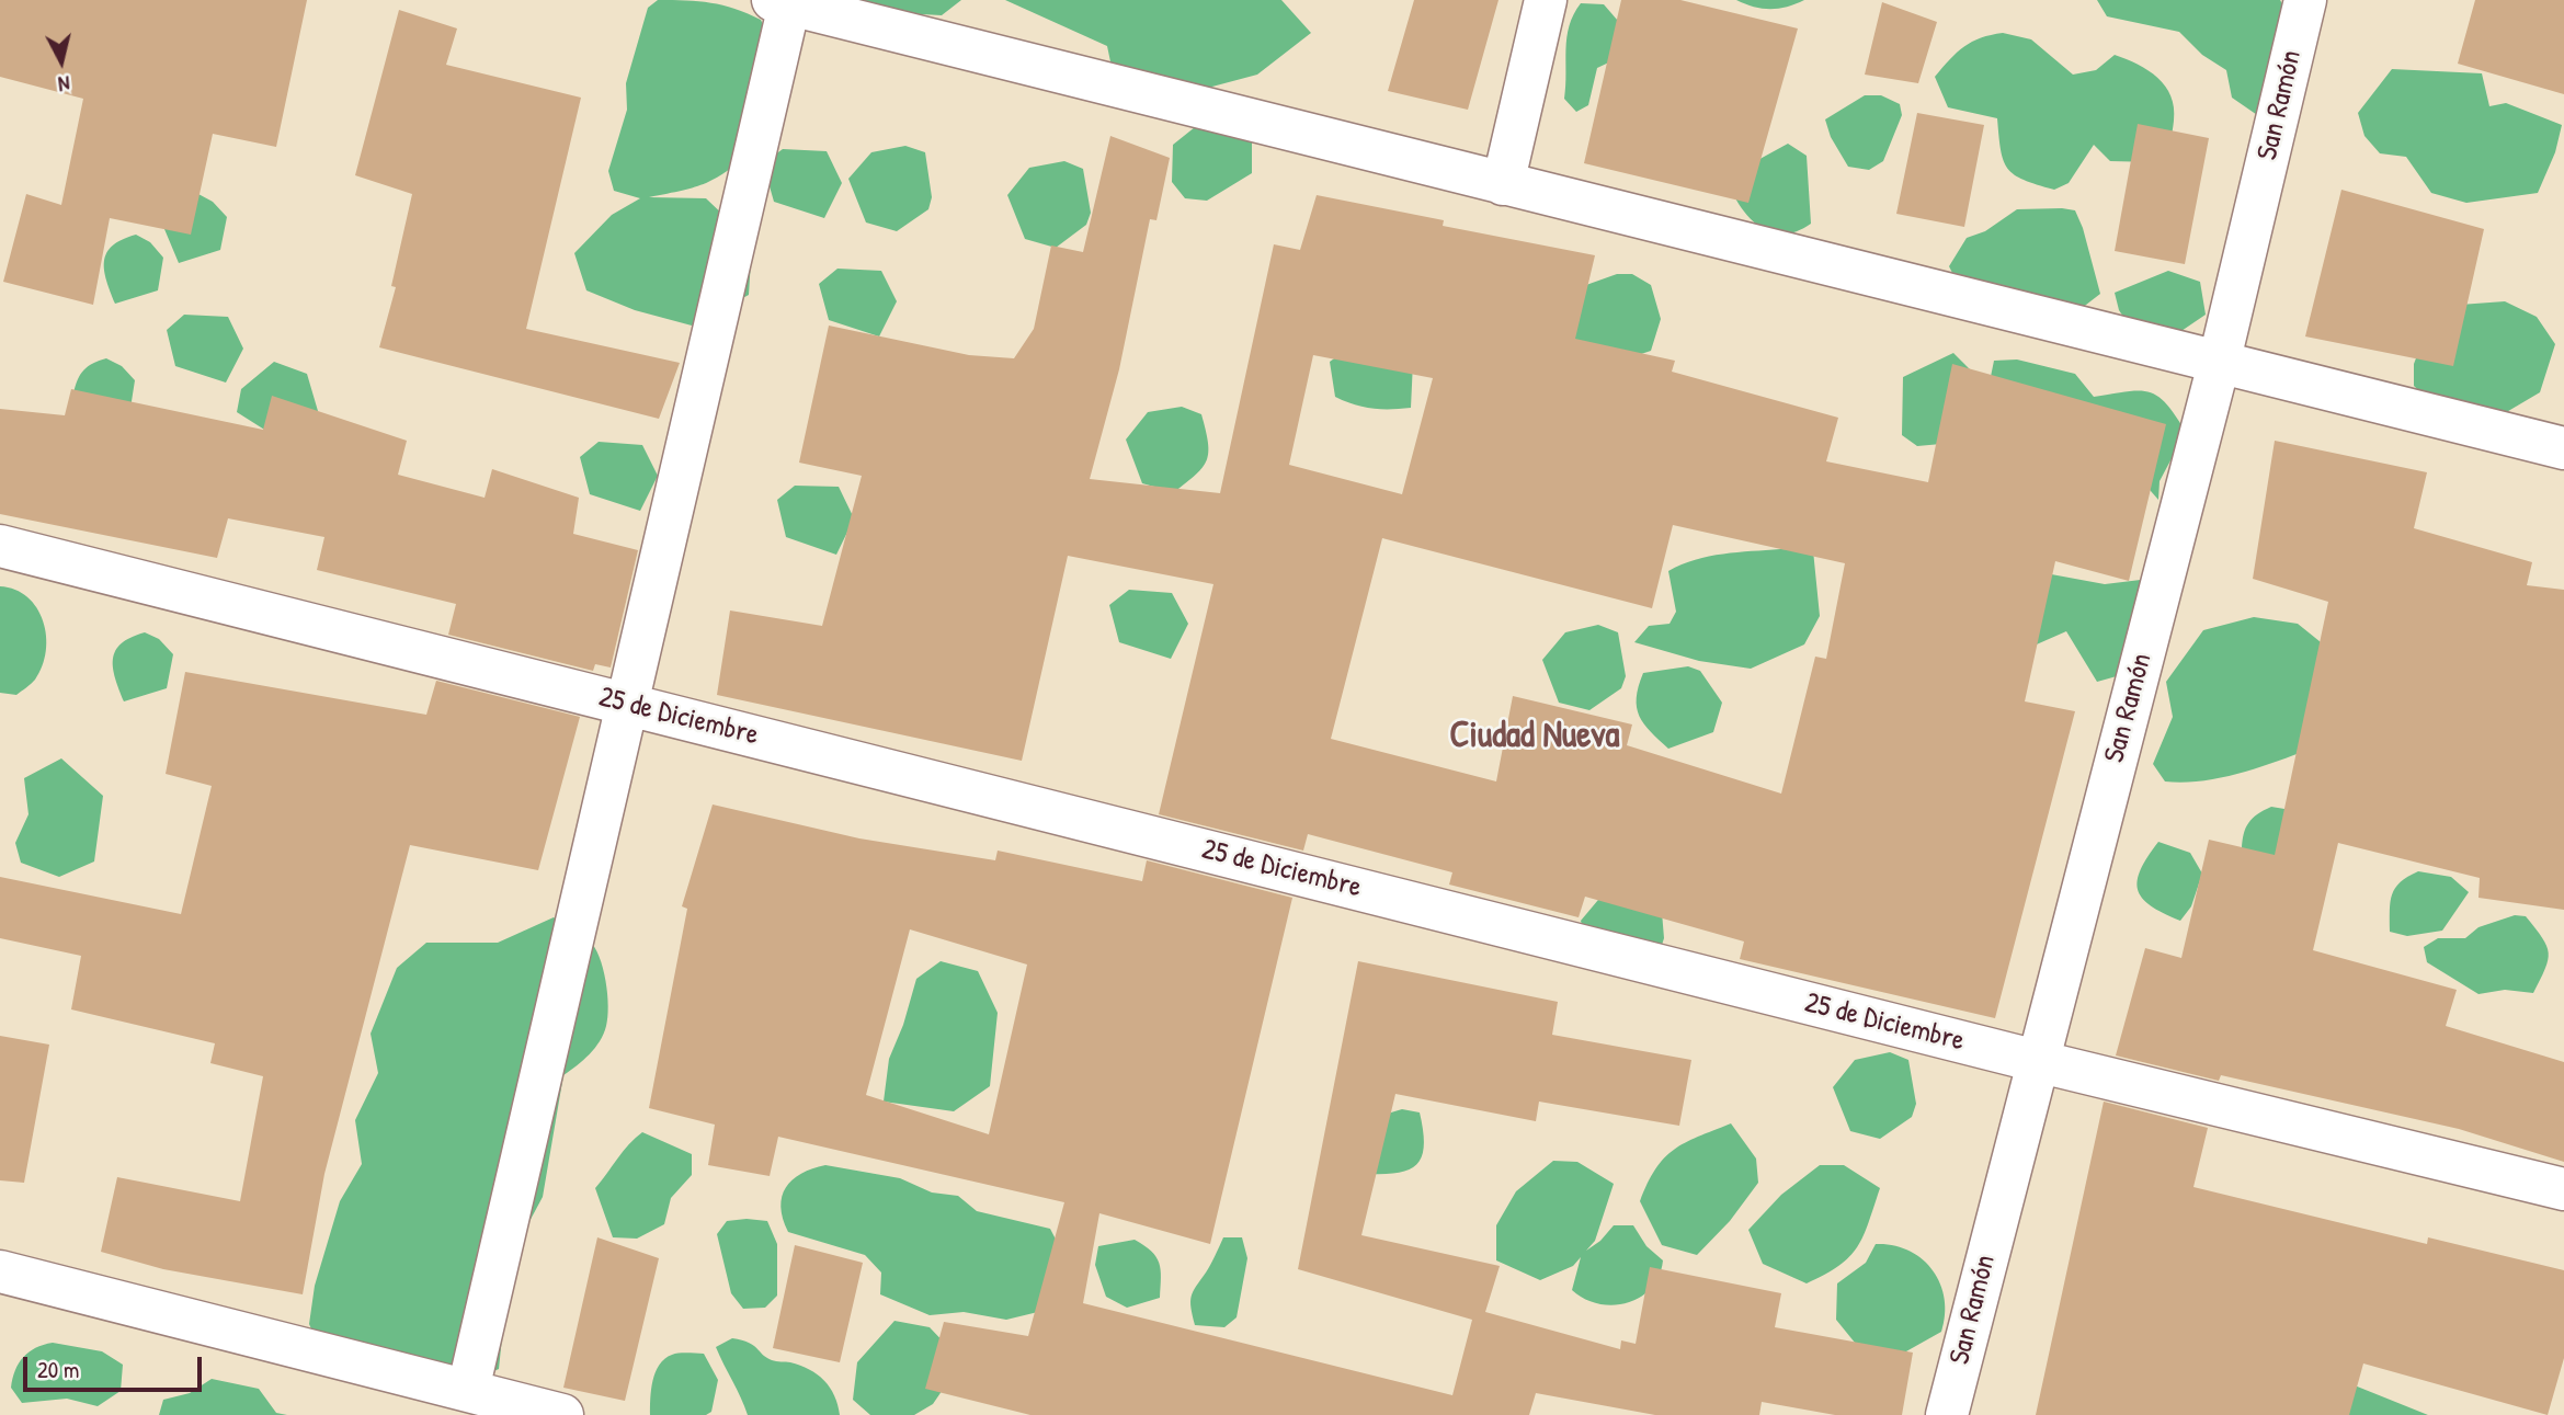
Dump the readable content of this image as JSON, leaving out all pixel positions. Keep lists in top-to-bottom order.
{
  "streets": {
    "street": ["San Ramón", "25 de Diciembre"]
  },
  "crossings": [
    ["San Ramón", "25 de Diciembre"]
  ],
  "districts": ["Ciudad Nueva"],
  "scale_bar": "20 m",
  "north": "bottom"
}
